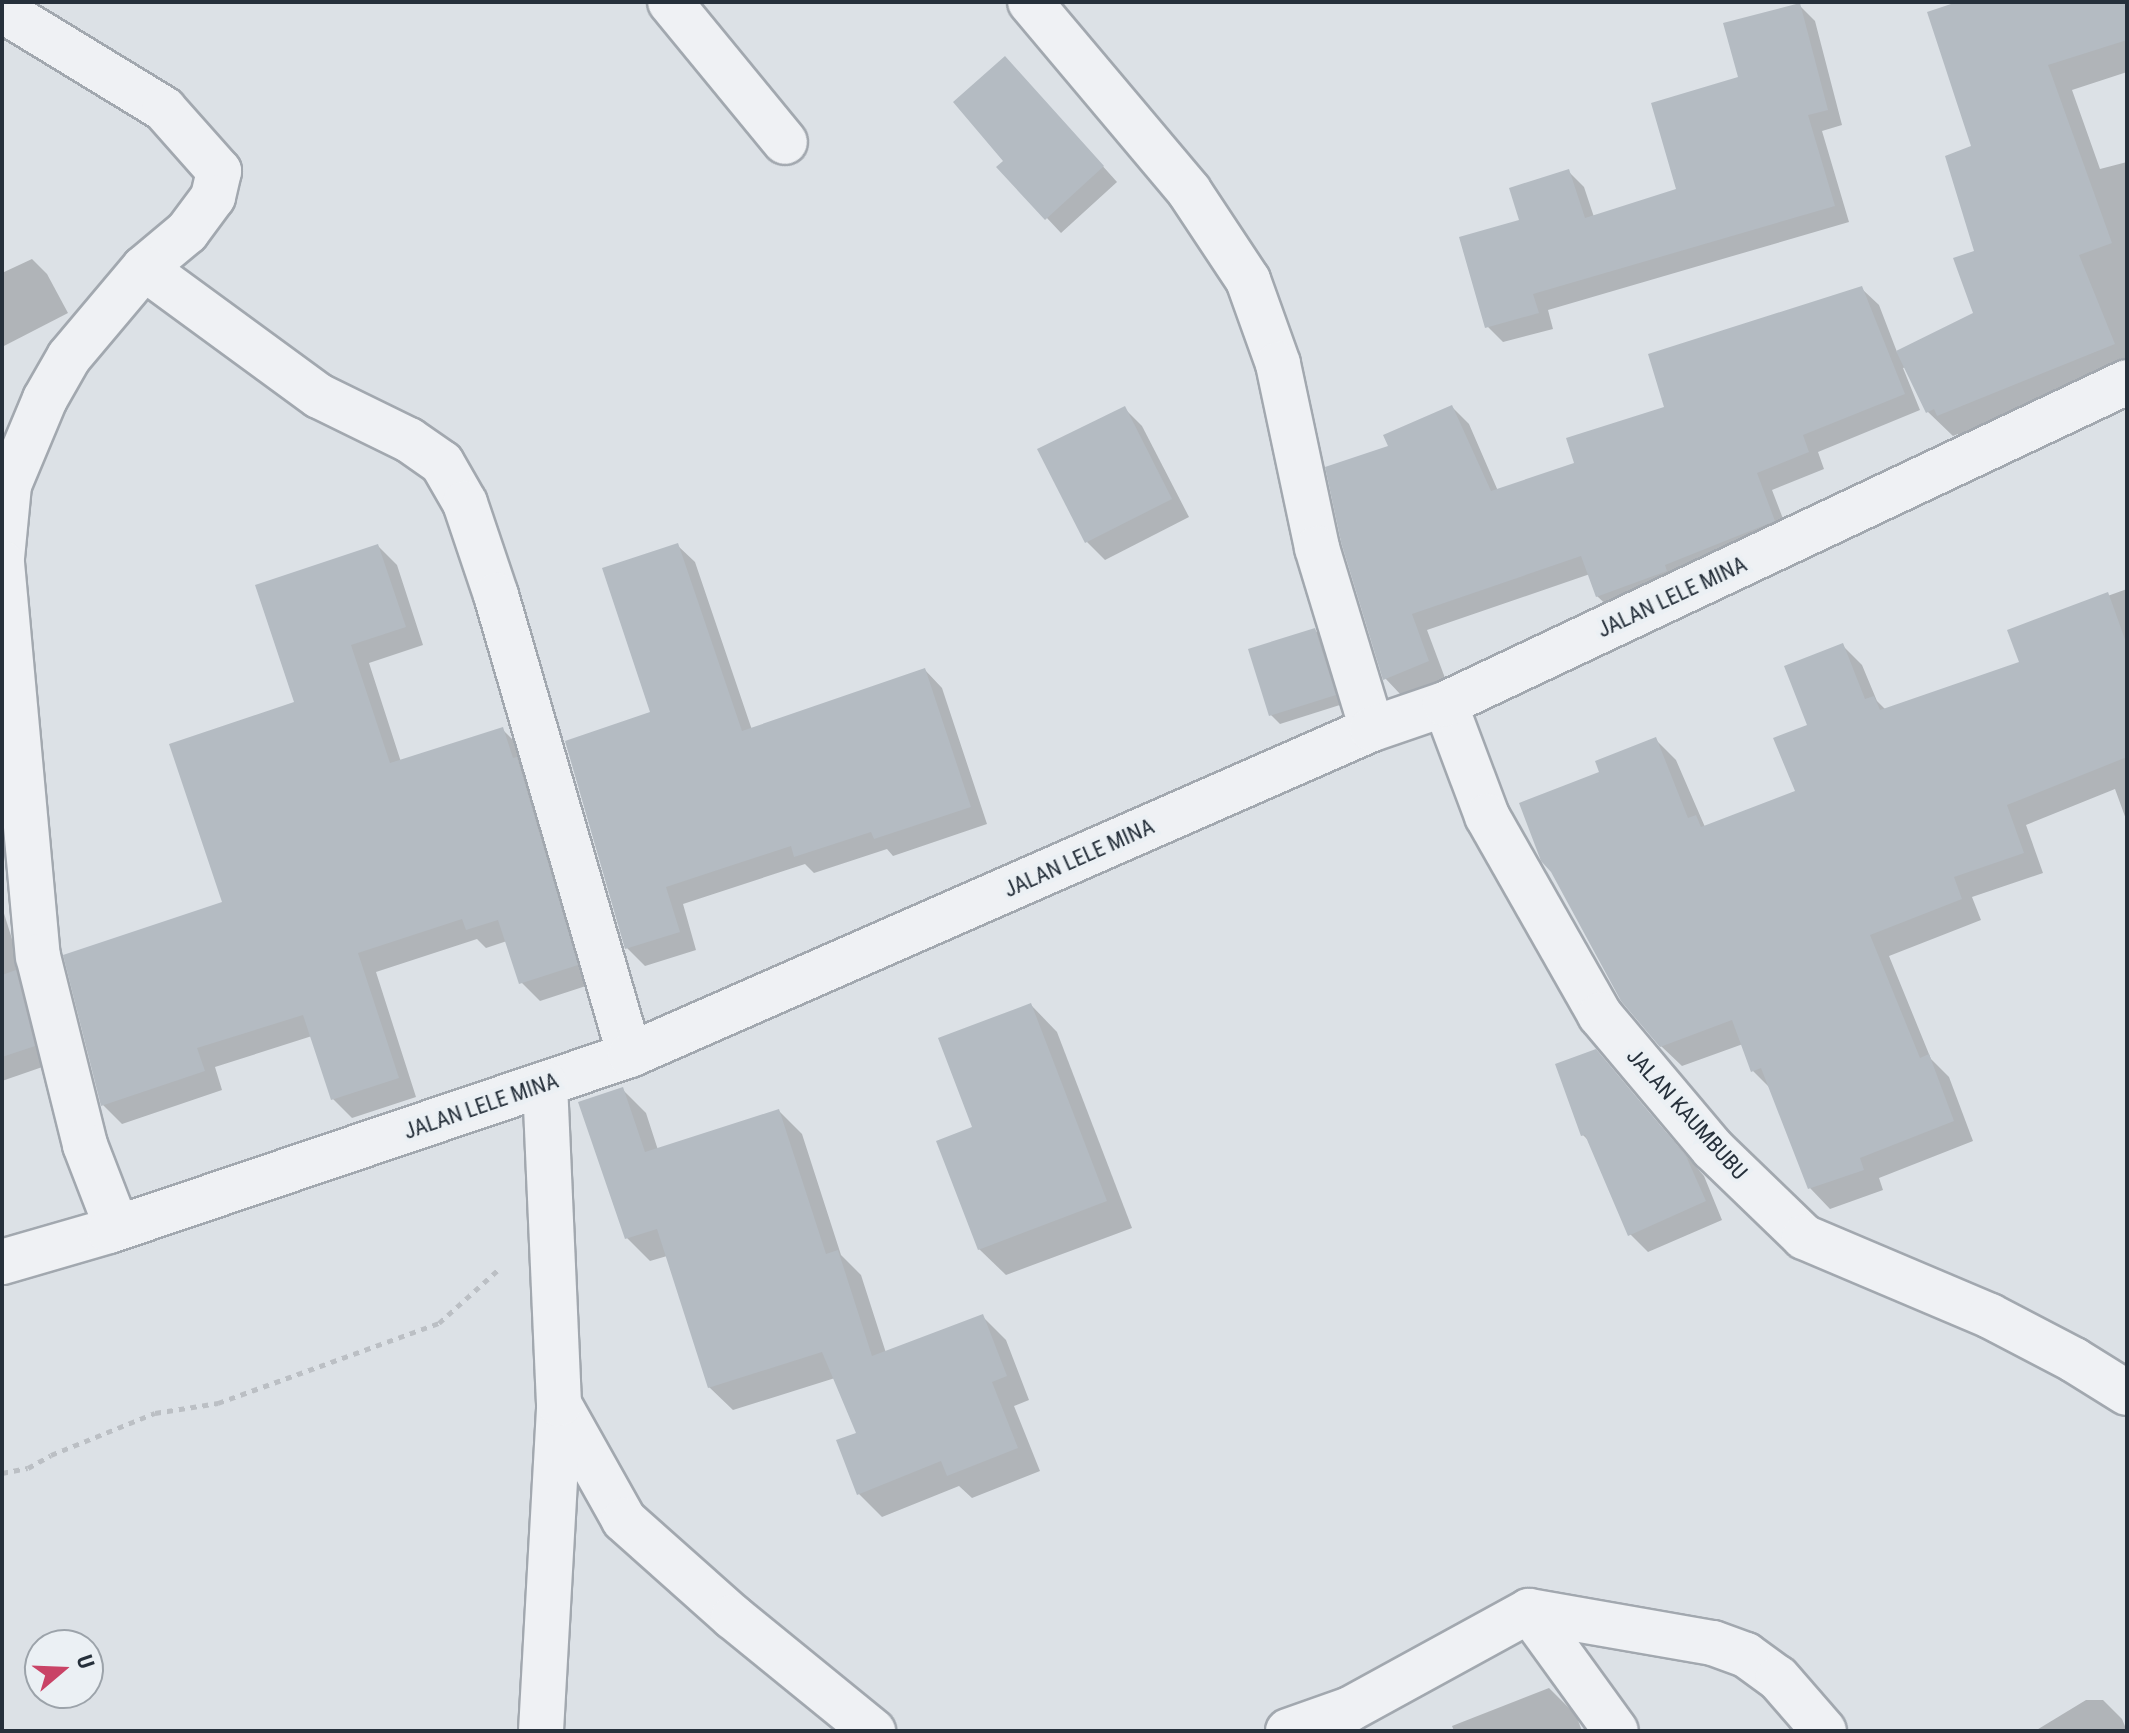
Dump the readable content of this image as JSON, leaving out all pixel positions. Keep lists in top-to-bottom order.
{
  "streets": {
    "street": ["JALAN LELE MINA", "JALAN KAUMBUBU"]
  },
  "crossings": [
    ["JALAN LELE MINA", "JALAN KAUMBUBU"]
  ],
  "north": "right"
}
